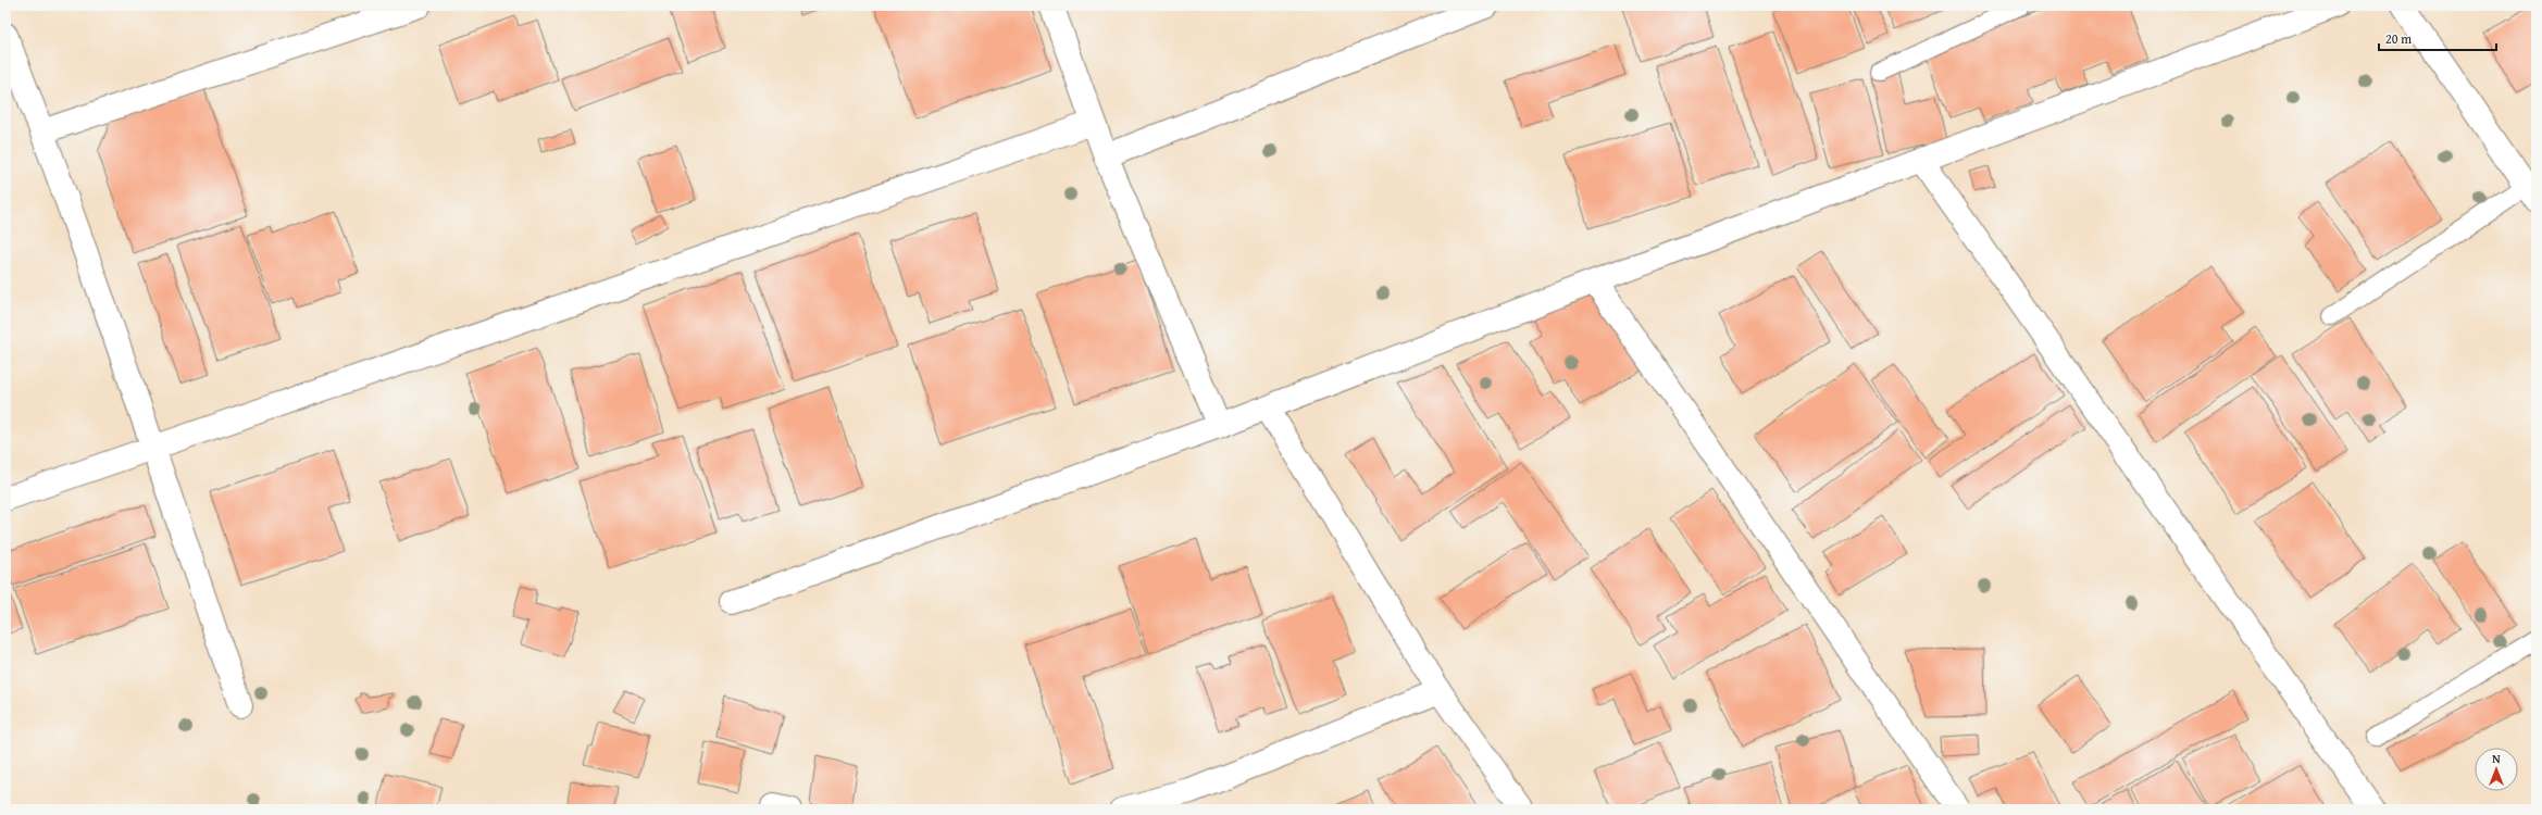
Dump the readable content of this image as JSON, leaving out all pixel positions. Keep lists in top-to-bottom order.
{
  "scale_bar": "20 m",
  "north": "top"
}
